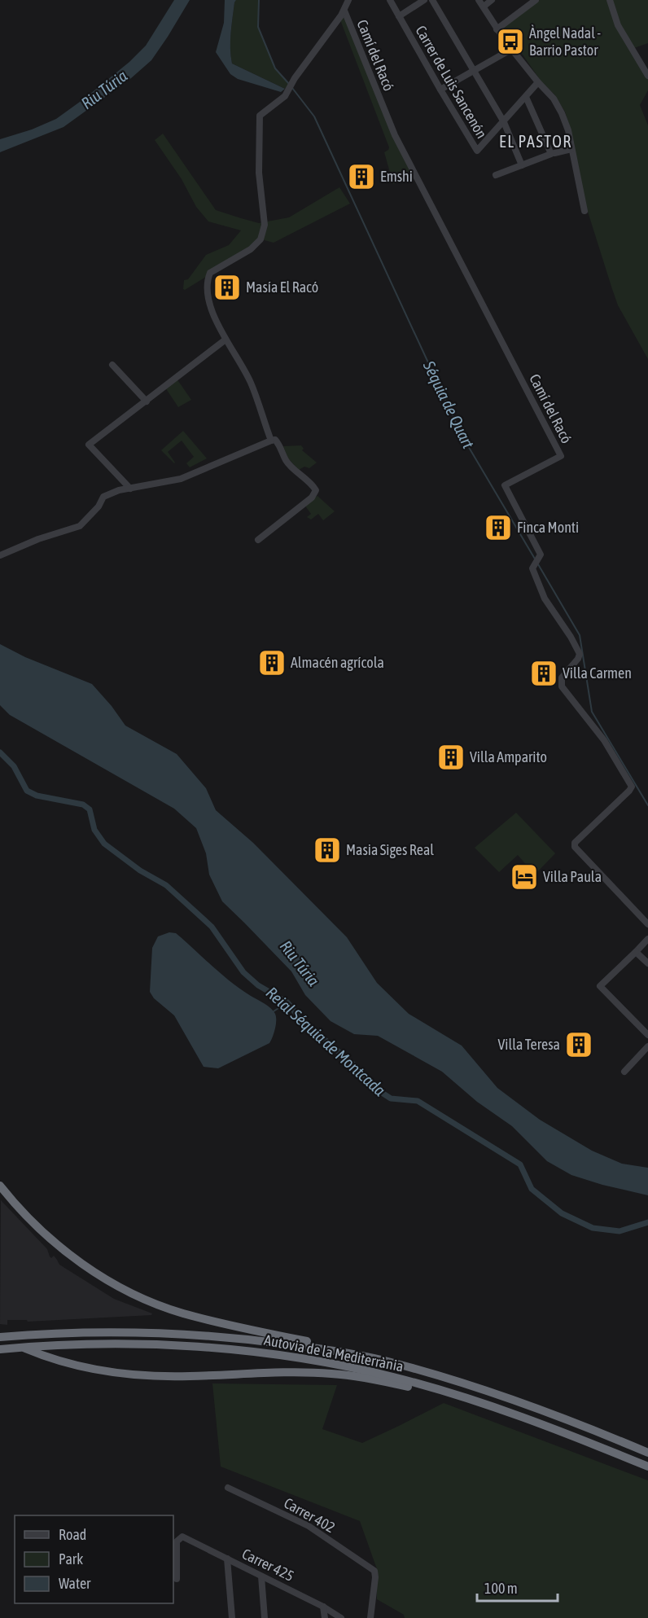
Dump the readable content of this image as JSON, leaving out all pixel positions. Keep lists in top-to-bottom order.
{
  "streets": {
    "highway": ["Autovia de la Mediterrània"],
    "street": [
      "Camí del Racó",
      "Carrer de Luis Sancenón",
      "Carrer 402",
      "Carrer 425"
    ]
  },
  "districts": ["EL PASTOR"],
  "water": ["Riu Túria", "Séquia de Quart", "Reial Séquia de Montcada"],
  "places": {
    "bus stop": ["Àngel Nadal - Barrio Pastor"],
    "building": [
      "Emshi",
      "Masía El Racó",
      "Finca Monti",
      "Almacén agrícola",
      "Villa Carmen",
      "Villa Amparito",
      "Masia Siges Real",
      "Villa Teresa"
    ],
    "hotel": ["Villa Paula"]
  },
  "legend": ["Road", "Park", "Water"],
  "scale_bar": "100 m"
}
